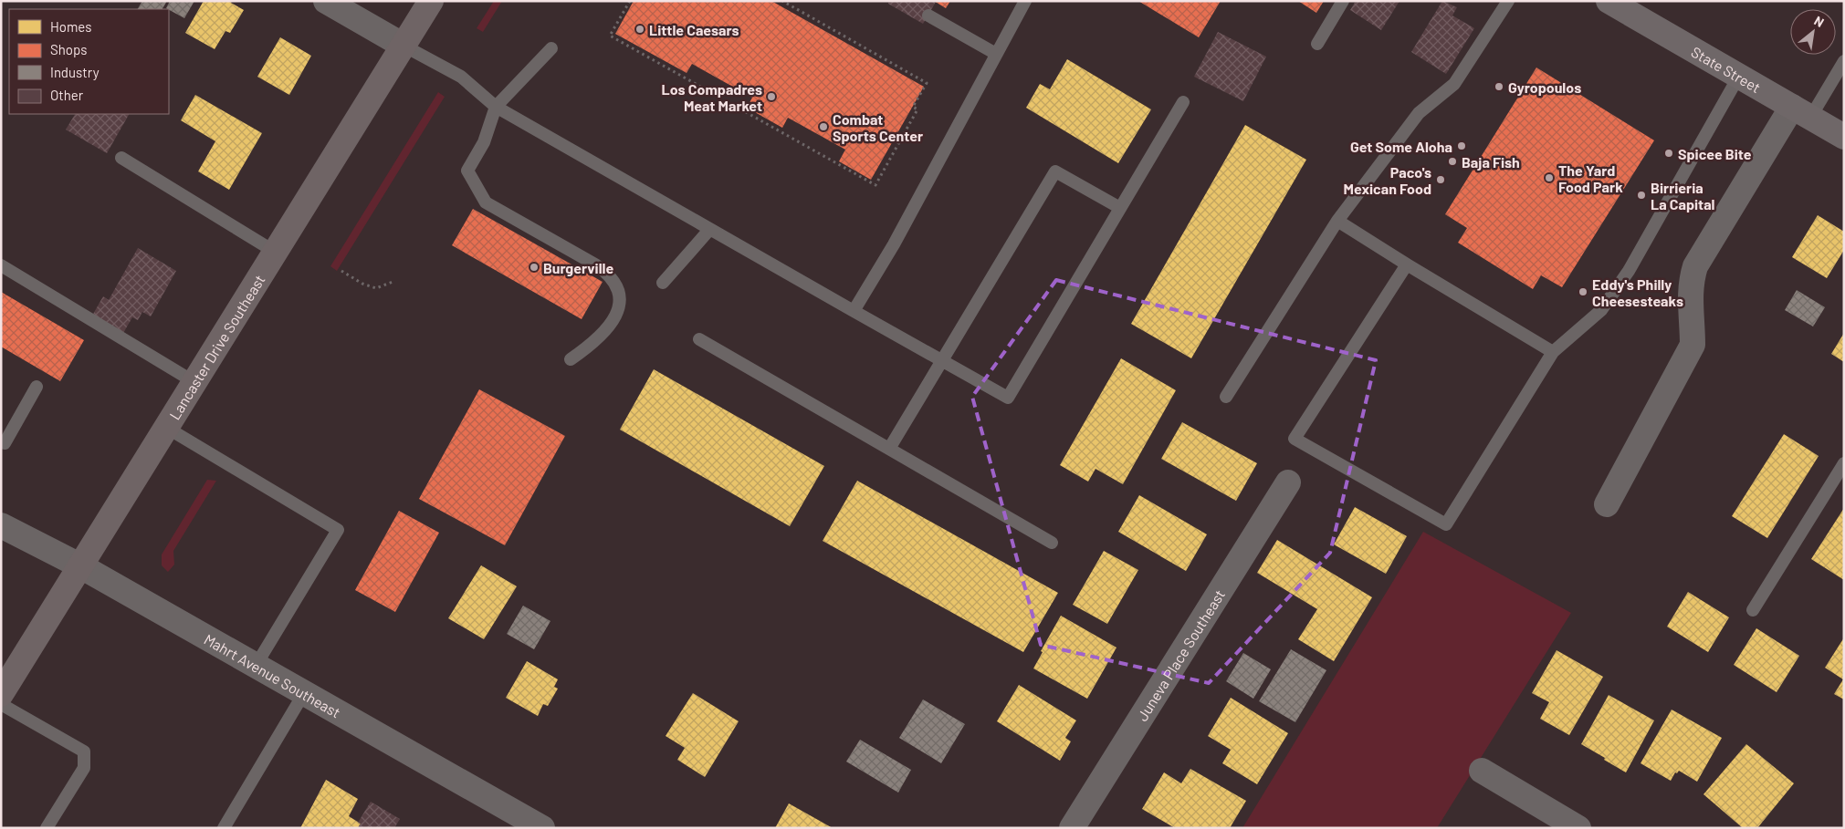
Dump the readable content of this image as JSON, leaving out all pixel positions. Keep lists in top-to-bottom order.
{
  "streets": {
    "main road": ["State Street", "Lancaster Drive Southeast"],
    "street": ["Juneva Place Southeast", "Mahrt Avenue Southeast"]
  },
  "crossings": [
    ["Lancaster Drive Southeast", "Mahrt Avenue Southeast"]
  ],
  "places": [
    "Little Caesars",
    "Gyropoulos",
    "Los Compadres Meat Market",
    "Combat Sports Center",
    "Get Some Aloha",
    "Spicee Bite",
    "Baja Fish",
    "The Yard Food Park",
    "Paco's Mexican Food",
    "Birrieria La Capital",
    "Burgerville",
    "Eddy's Philly Cheesesteaks"
  ],
  "legend": [
    "Homes",
    "Shops",
    "Industry",
    "Other"
  ],
  "north": "top right"
}
